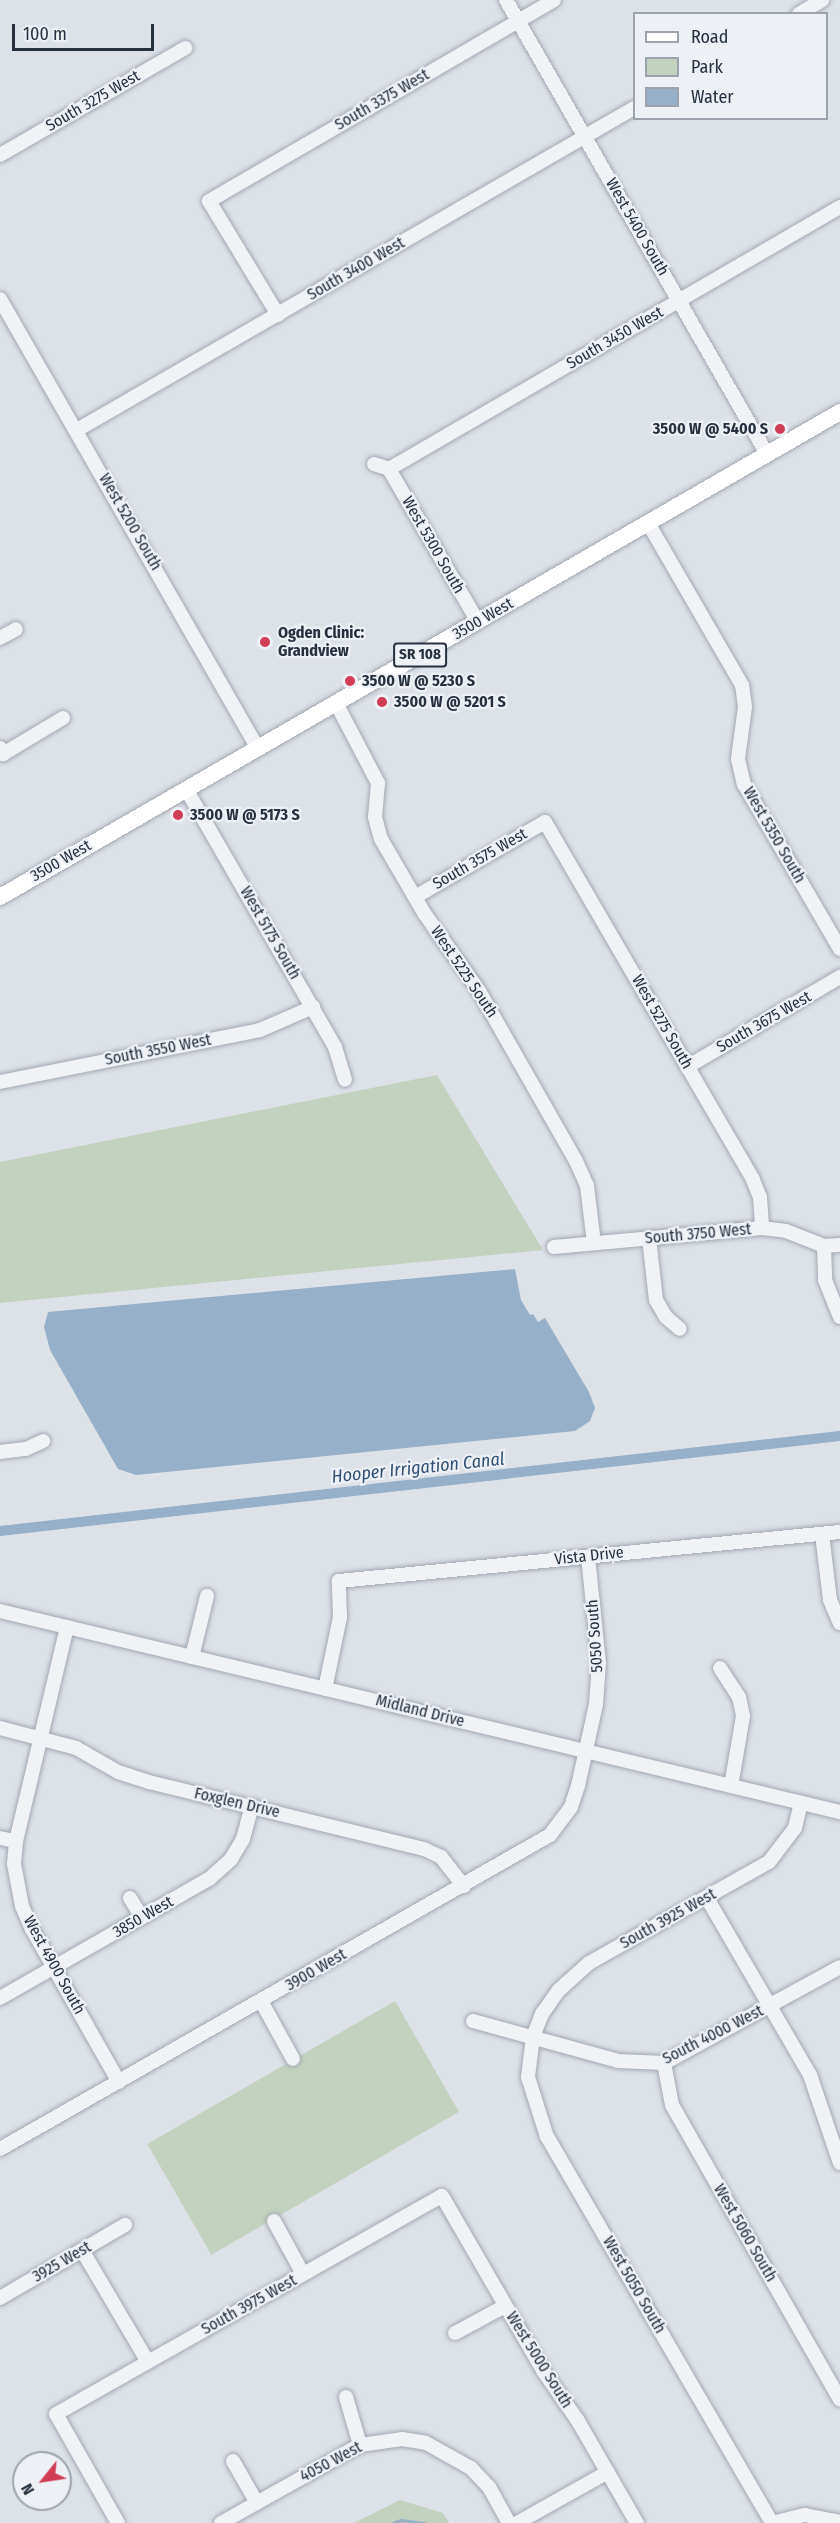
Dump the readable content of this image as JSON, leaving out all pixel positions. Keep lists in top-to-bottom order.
{
  "streets": {
    "main road": ["3500 West", "SR 108"],
    "street": [
      "South 3375 West",
      "South 3275 West",
      "West 5400 South",
      "South 3400 West",
      "South 3450 West",
      "West 5200 South",
      "West 5300 South",
      "West 5350 South",
      "South 3575 West",
      "West 5175 South",
      "West 5225 South",
      "West 5275 South",
      "South 3675 West",
      "South 3550 West",
      "South 3750 West",
      "Vista Drive",
      "5050 South",
      "Midland Drive",
      "Foxglen Drive",
      "3850 West",
      "South 3925 West",
      "West 4900 South",
      "3900 West",
      "South 4000 West",
      "West 5060 South",
      "3925 West",
      "West 5050 South",
      "South 3975 West",
      "West 5000 South",
      "4050 West"
    ]
  },
  "crossings": [
    ["South 3375 West", "West 5400 South"],
    ["South 3375 West", "South 3400 West"],
    ["West 5400 South", "South 3400 West"],
    ["West 5400 South", "South 3450 West"],
    ["West 5400 South", "3500 West"],
    ["South 3400 West", "West 5200 South"],
    ["South 3450 West", "West 5300 South"],
    ["West 5200 South", "3500 West"],
    ["West 5300 South", "3500 West"],
    ["3500 West", "West 5350 South"],
    ["3500 West", "West 5175 South"],
    ["3500 West", "West 5225 South"],
    ["South 3575 West", "West 5225 South"],
    ["South 3575 West", "West 5275 South"],
    ["West 5175 South", "South 3550 West"],
    ["West 5225 South", "South 3750 West"],
    ["West 5275 South", "South 3675 West"],
    ["West 5275 South", "South 3750 West"],
    ["Vista Drive", "5050 South"],
    ["Vista Drive", "Midland Drive"],
    ["5050 South", "Midland Drive"],
    ["5050 South", "3900 West"],
    ["Midland Drive", "South 3925 West"],
    ["Midland Drive", "West 4900 South"],
    ["Midland Drive", "3900 West"],
    ["Foxglen Drive", "3850 West"],
    ["Foxglen Drive", "West 4900 South"],
    ["Foxglen Drive", "3900 West"],
    ["3850 West", "West 4900 South"],
    ["South 3925 West", "South 4000 West"],
    ["South 3925 West", "West 5050 South"],
    ["West 4900 South", "3900 West"],
    ["South 4000 West", "West 5060 South"],
    ["South 4000 West", "West 5050 South"],
    ["South 3975 West", "West 5000 South"]
  ],
  "water": ["Hooper Irrigation Canal"],
  "places": [
    "3500 W @ 5400 S",
    "Ogden Clinic: Grandview",
    "3500 W @ 5230 S",
    "3500 W @ 5201 S",
    "3500 W @ 5173 S"
  ],
  "legend": ["Road", "Park", "Water"],
  "scale_bar": "100 m",
  "north": "bottom left"
}
